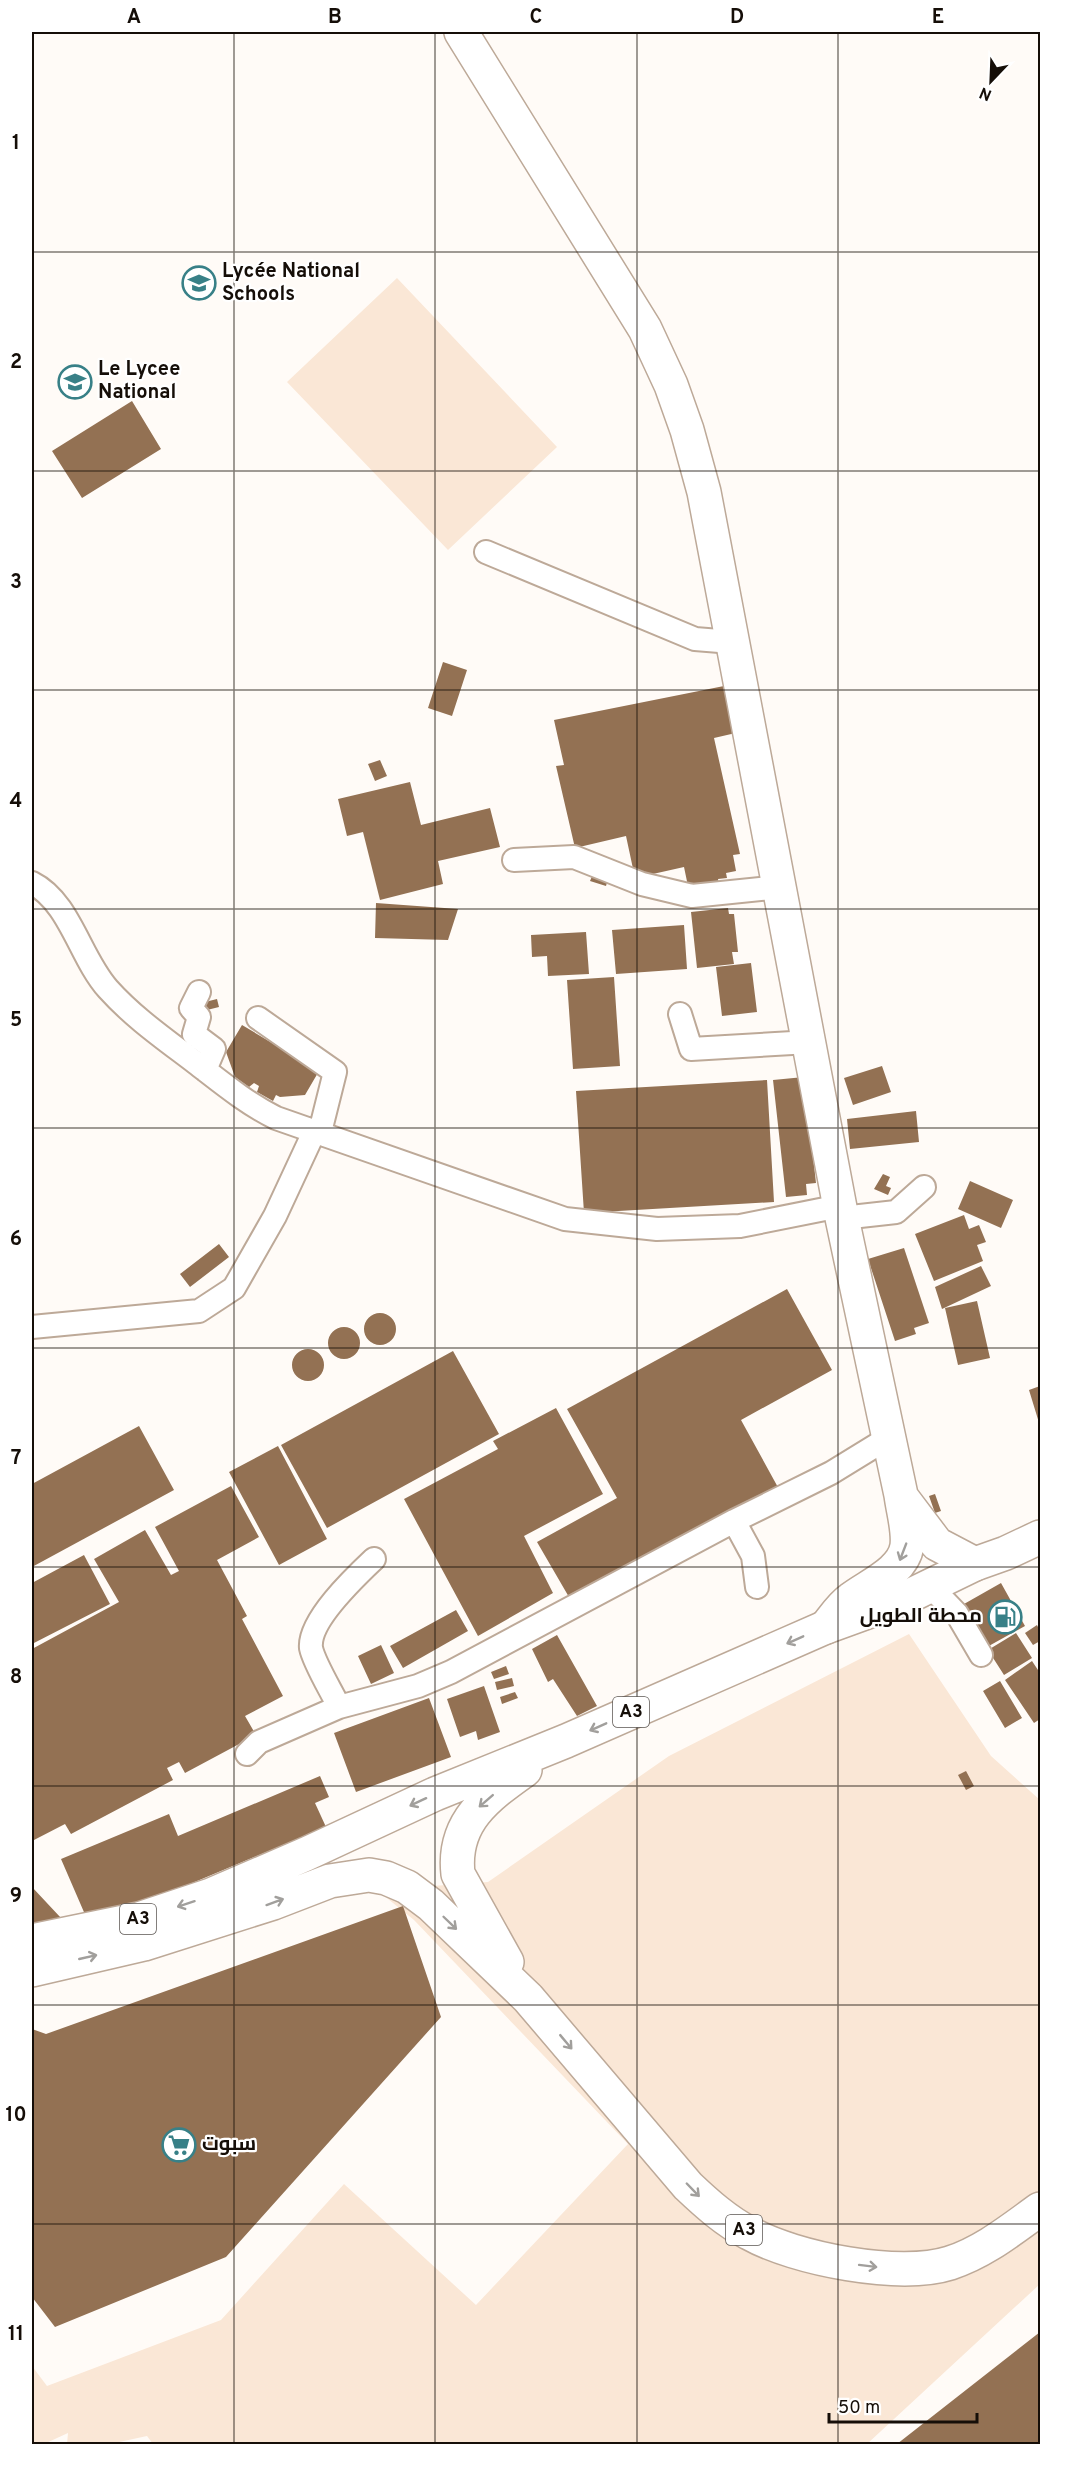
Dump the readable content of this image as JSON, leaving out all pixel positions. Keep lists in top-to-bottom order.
{
  "streets": {
    "main road": ["A3"]
  },
  "places": {
    "school or university": ["Lycée National Schools", "Le Lycee National"],
    "fuel station": ["محطة الطويل"],
    "supermarket": ["سبوت"]
  },
  "scale_bar": "50 m",
  "north": "bottom left",
  "grid": {
    "columns": [
      "A",
      "B",
      "C",
      "D",
      "E"
    ],
    "rows": [
      "1",
      "2",
      "3",
      "4",
      "5",
      "6",
      "7",
      "8",
      "9",
      "10",
      "11"
    ]
  }
}
